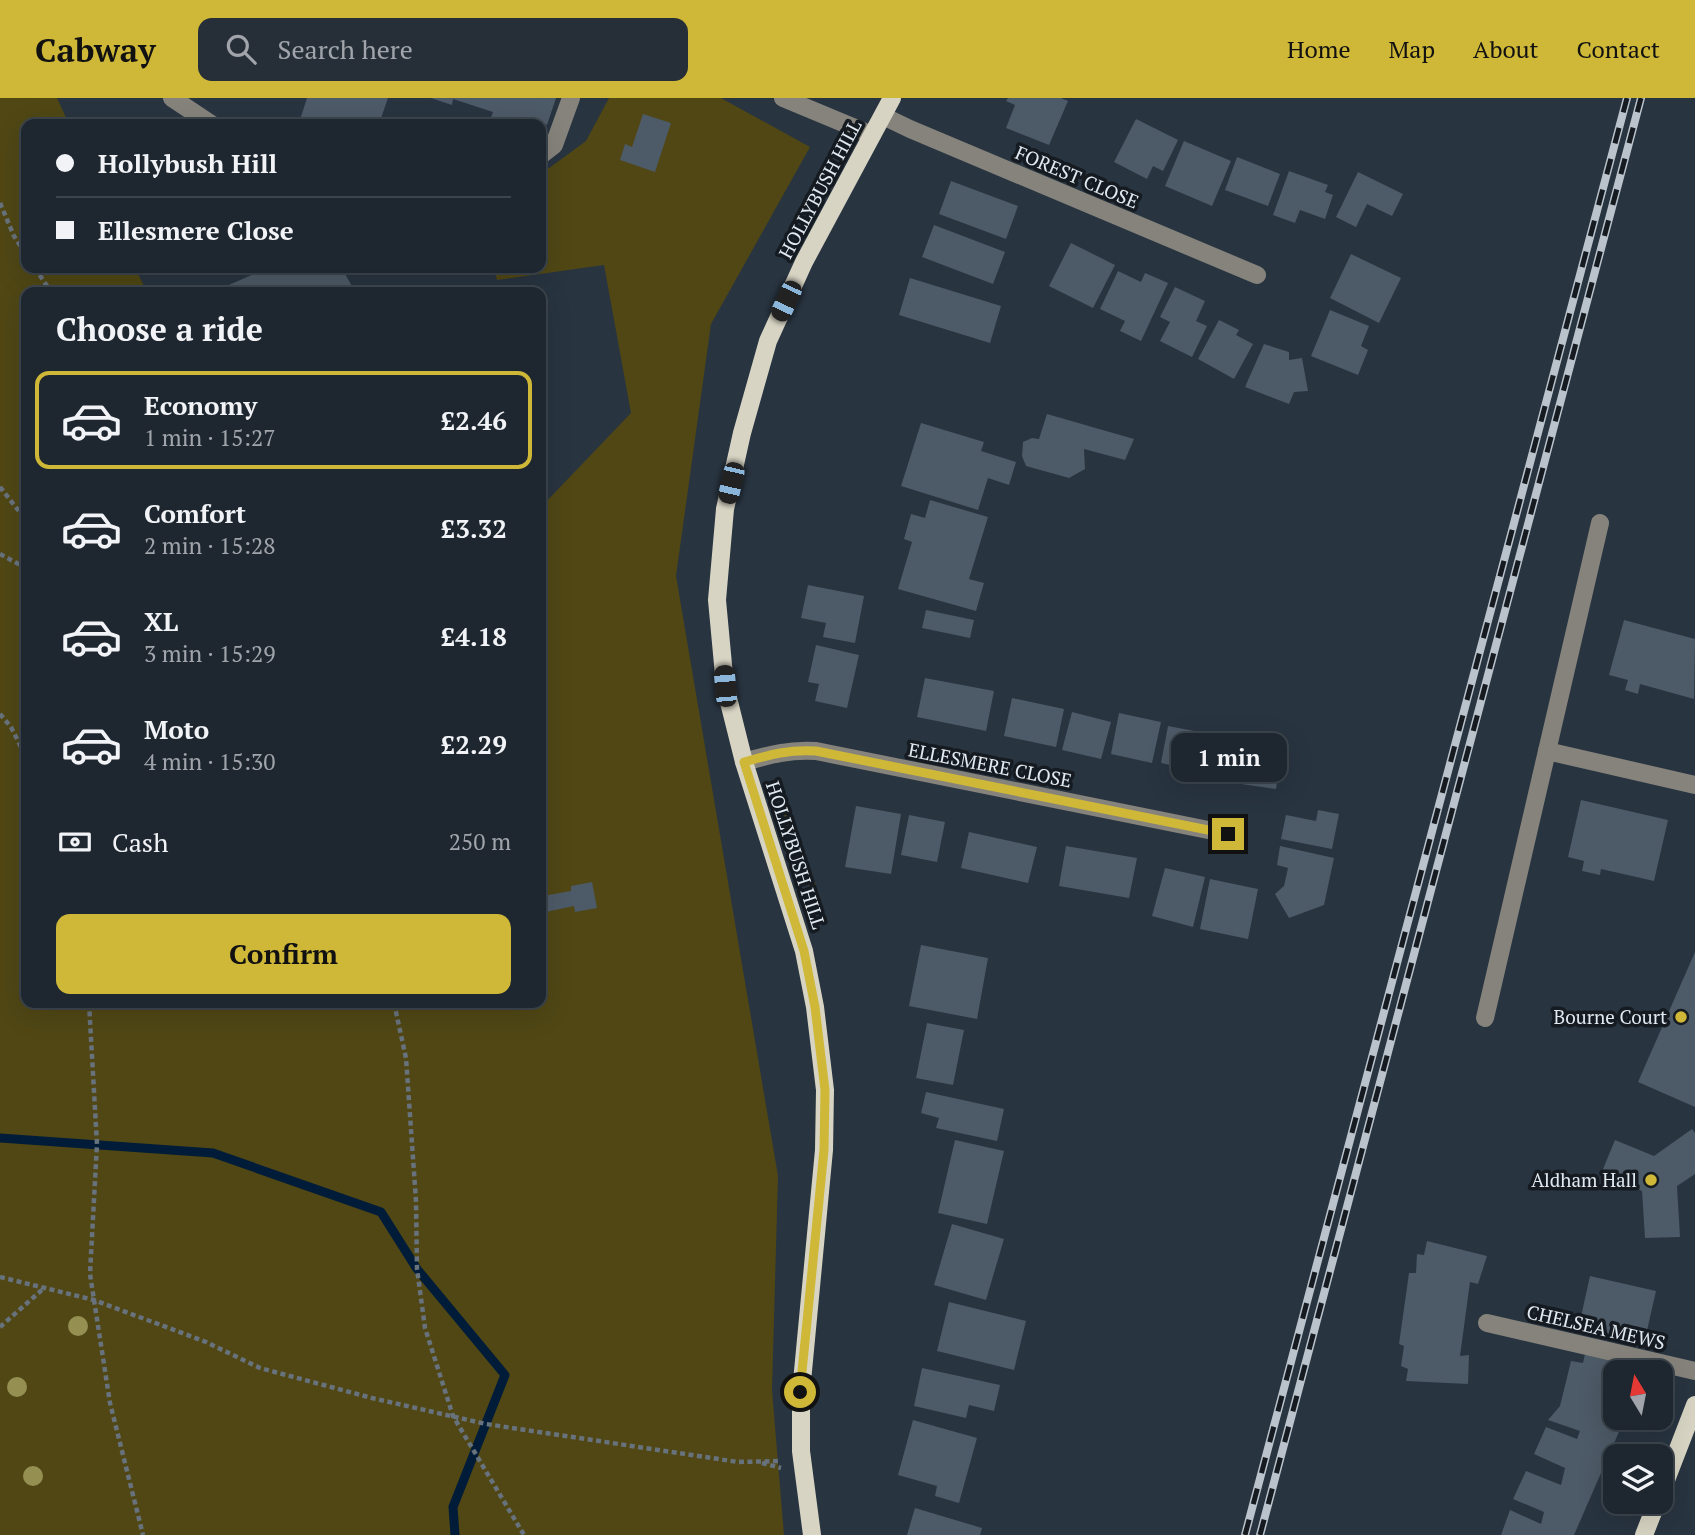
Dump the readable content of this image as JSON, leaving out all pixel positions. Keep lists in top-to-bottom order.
{
  "streets": {
    "main road": ["HOLLYBUSH HILL"],
    "street": ["FOREST CLOSE", "ELLESMERE CLOSE", "CHELSEA MEWS"]
  },
  "crossings": [
    ["FOREST CLOSE", "HOLLYBUSH HILL"],
    ["HOLLYBUSH HILL", "ELLESMERE CLOSE"]
  ],
  "places": ["Bourne Court", "Aldham Hall"],
  "north": "top",
  "page": {
    "header": "Cabway",
    "search": "Search here",
    "nav": [
      "Home",
      "Map",
      "About",
      "Contact"
    ],
    "banner": ["Hollybush Hill", "Ellesmere Close"],
    "heading": "Choose a ride",
    "list": [
      {
        "name": "Economy",
        "note": "1 min · 15:27",
        "value": "£2.46"
      },
      {
        "name": "Comfort",
        "note": "2 min · 15:28",
        "value": "£3.32"
      },
      {
        "name": "XL",
        "note": "3 min · 15:29",
        "value": "£4.18"
      },
      {
        "name": "Moto",
        "note": "4 min · 15:30",
        "value": "£2.29"
      }
    ],
    "bubble": "1 min",
    "pay": ["Cash", "250 m"],
    "buttons": "Confirm"
  }
}
